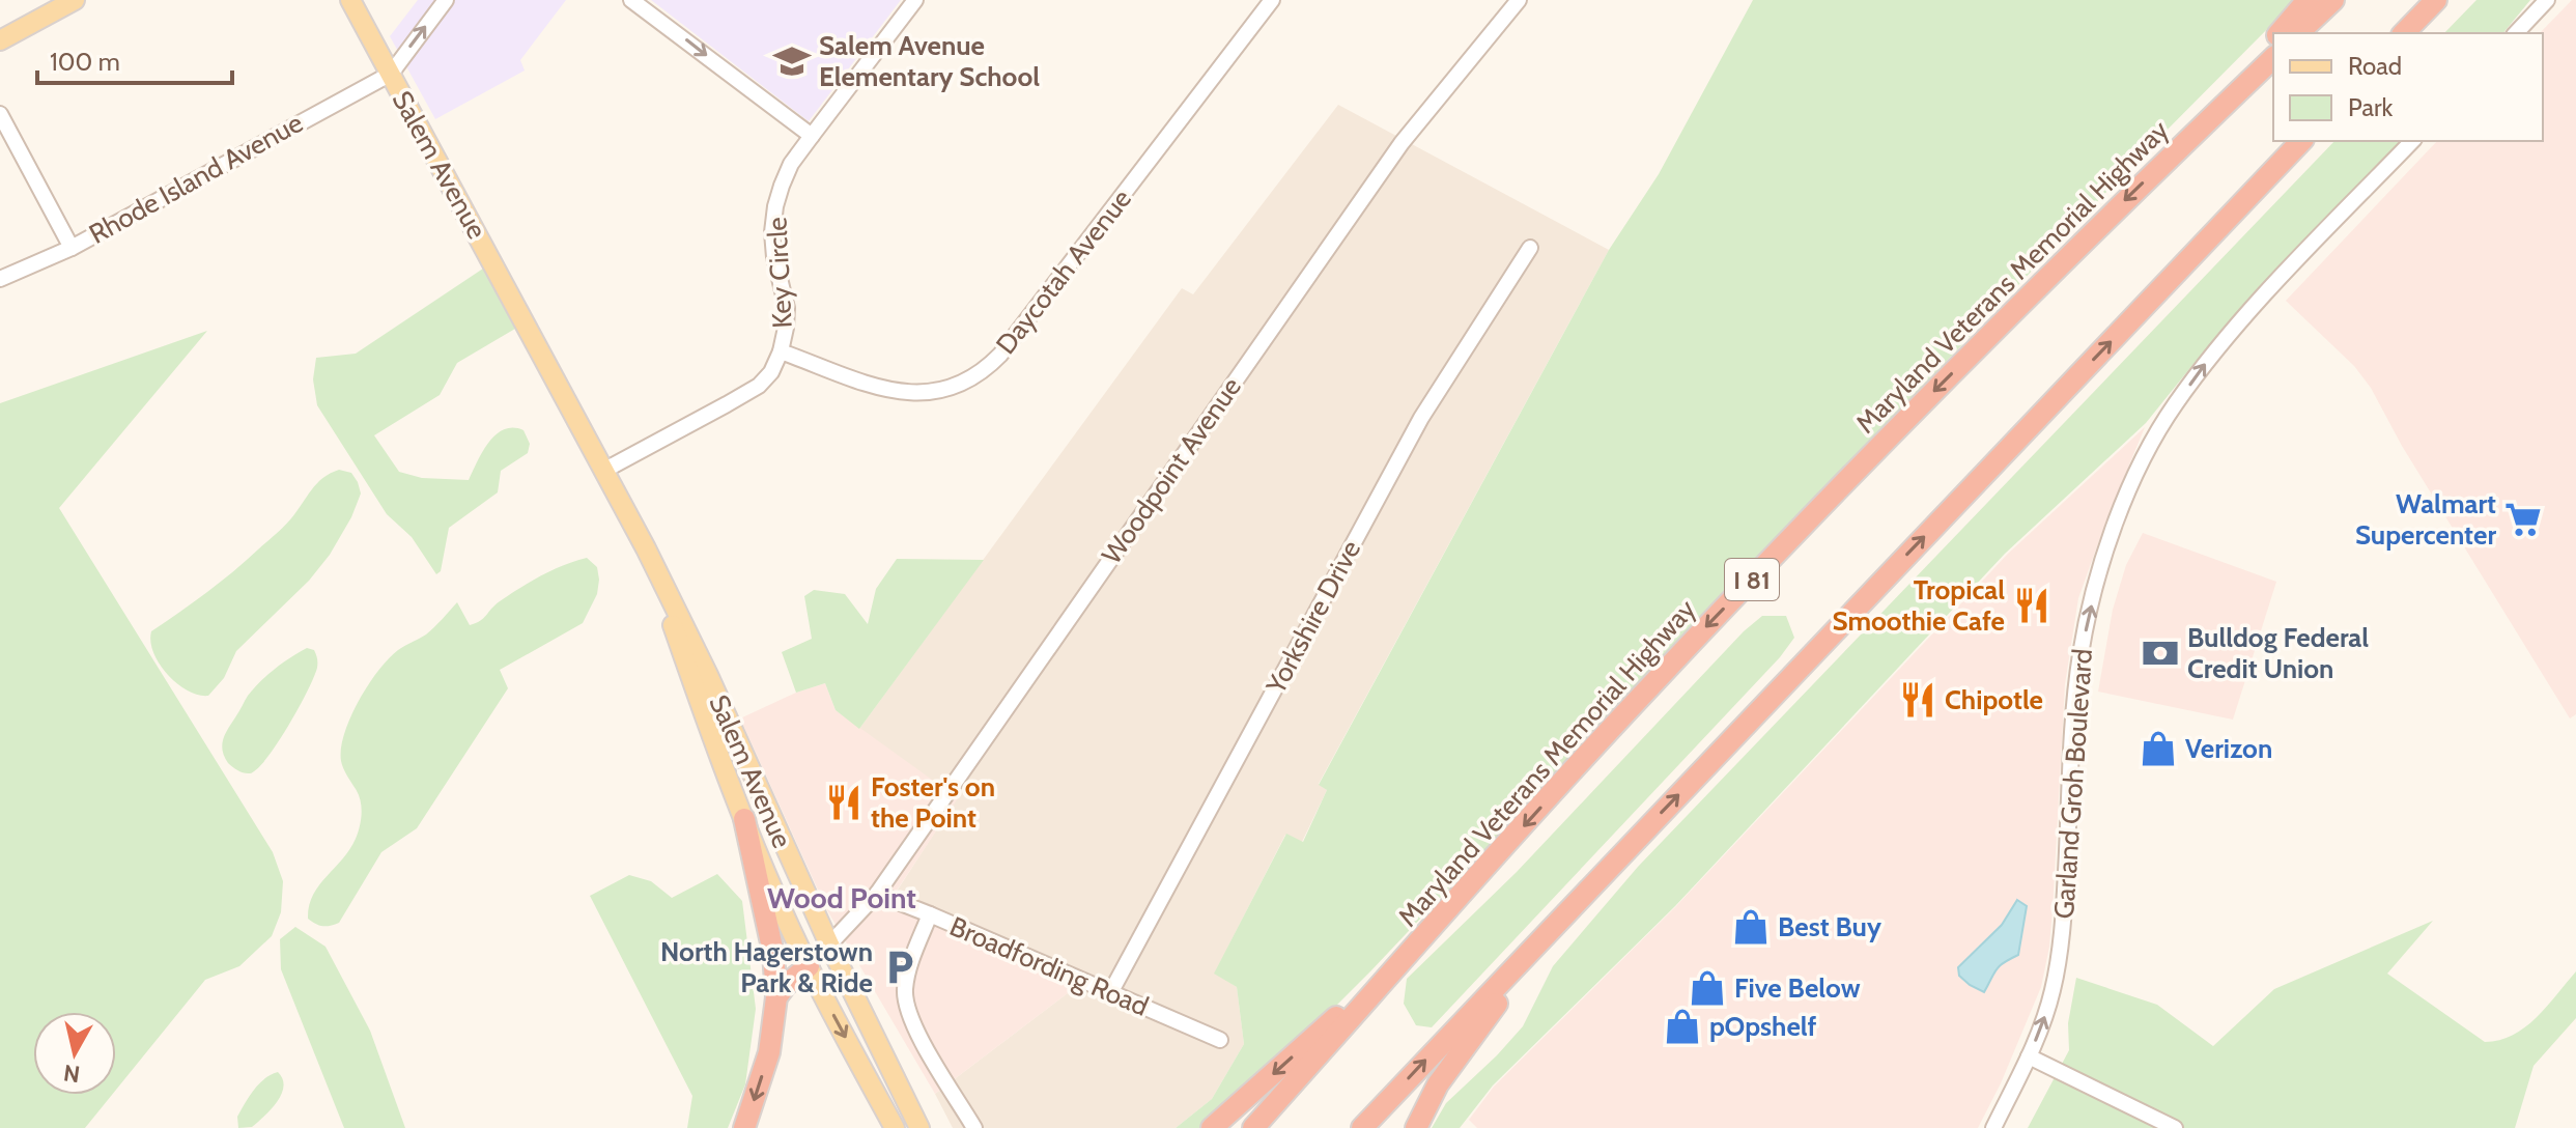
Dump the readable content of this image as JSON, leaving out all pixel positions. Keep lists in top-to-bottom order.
{
  "streets": {
    "highway": ["Maryland Veterans Memorial Highway", "I 81"],
    "main road": ["Salem Avenue"],
    "street": [
      "Rhode Island Avenue",
      "Daycotah Avenue",
      "Key Circle",
      "Woodpoint Avenue",
      "Yorkshire Drive",
      "Garland Groh Boulevard",
      "Broadfording Road"
    ]
  },
  "crossings": [
    ["Salem Avenue", "Rhode Island Avenue"],
    ["Salem Avenue", "Key Circle"],
    ["Salem Avenue", "Woodpoint Avenue"],
    ["Daycotah Avenue", "Key Circle"],
    ["Woodpoint Avenue", "Broadfording Road"],
    ["Yorkshire Drive", "Broadfording Road"]
  ],
  "one_way": ["Garland Groh Boulevard"],
  "districts": ["Wood Point"],
  "places": {
    "school or university": ["Salem Avenue Elementary School"],
    "supermarket": ["Walmart Supercenter"],
    "restaurant": ["Tropical Smoothie Cafe", "Chipotle", "Foster's on the Point"],
    "bank": ["Bulldog Federal Credit Union"],
    "shop": [
      "Verizon",
      "Best Buy",
      "Five Below",
      "pOpshelf"
    ],
    "parking": ["North Hagerstown Park & Ride"]
  },
  "legend": ["Road", "Park"],
  "scale_bar": "100 m",
  "north": "bottom"
}
